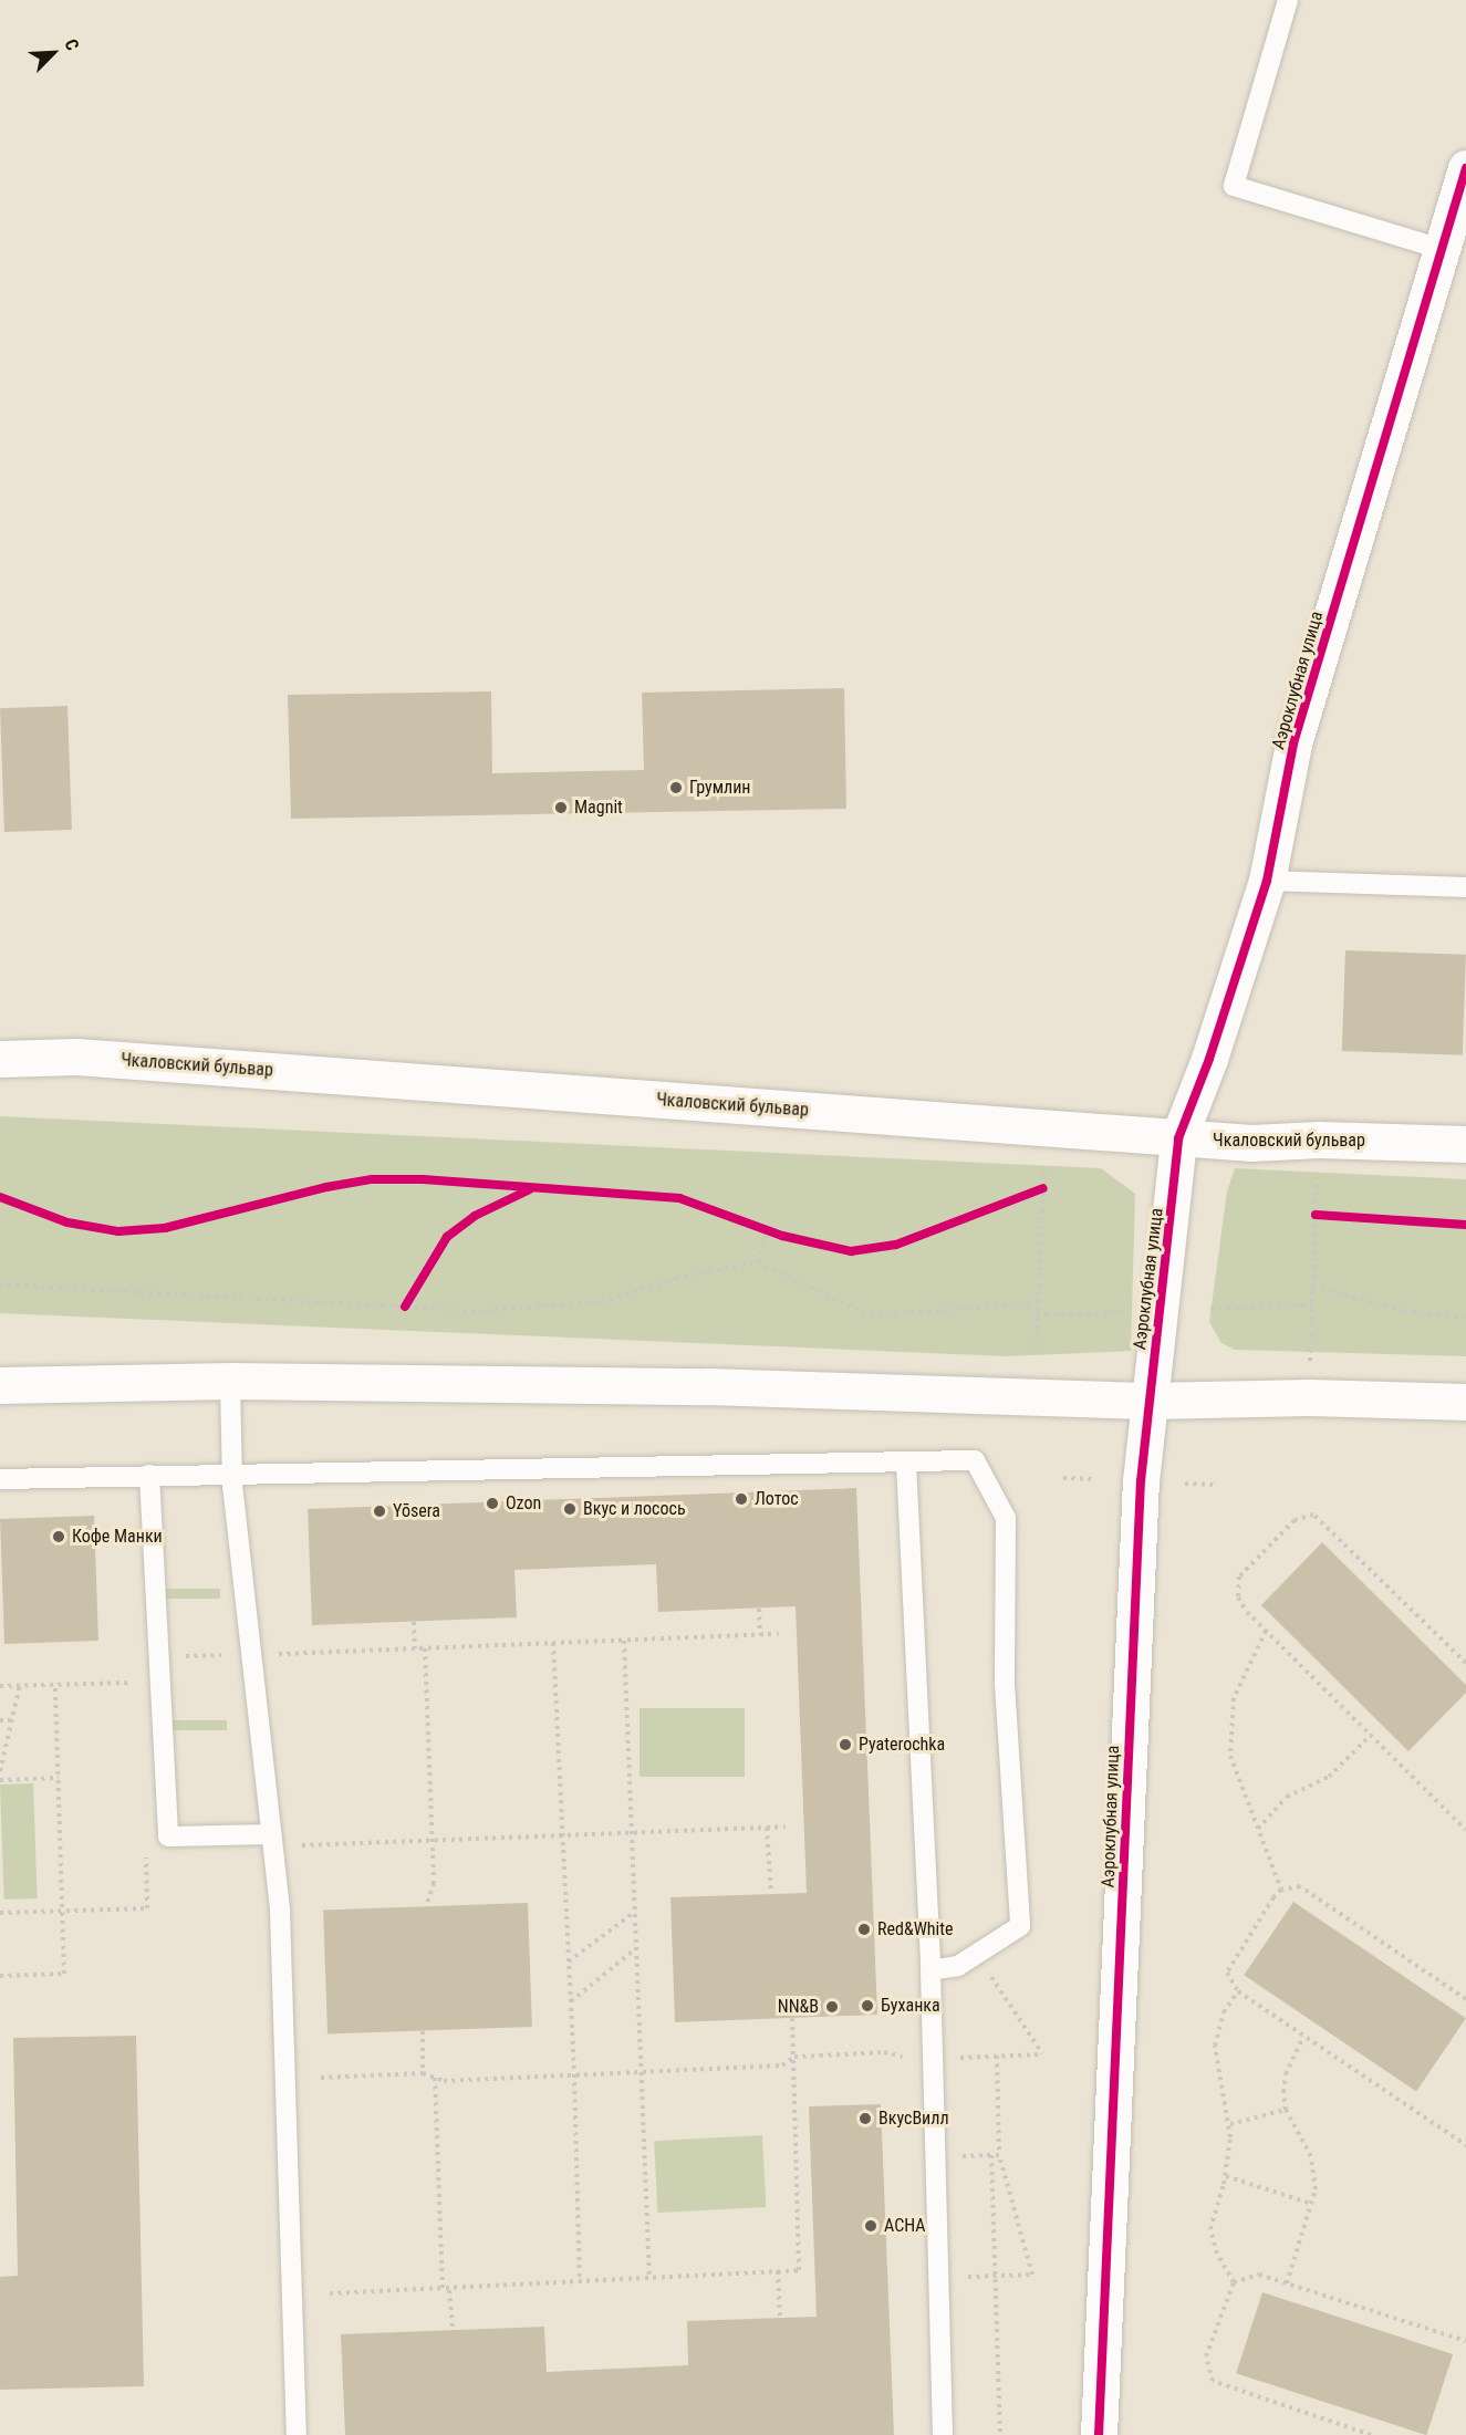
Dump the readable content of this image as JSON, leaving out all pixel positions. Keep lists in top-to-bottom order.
{
  "streets": {
    "street": ["Аэроклубная улица", "Чкаловский бульвар"]
  },
  "crossings": [
    ["Аэроклубная улица", "Чкаловский бульвар"]
  ],
  "places": [
    "Грумлин",
    "Magnit",
    "Лотос",
    "Ozon",
    "Вкус и лосось",
    "Yōsera",
    "Кофе Манки",
    "Pyaterochka",
    "Red&White",
    "Буханка",
    "NN&B",
    "ВкусВилл",
    "АСНА"
  ],
  "north": "top right"
}
